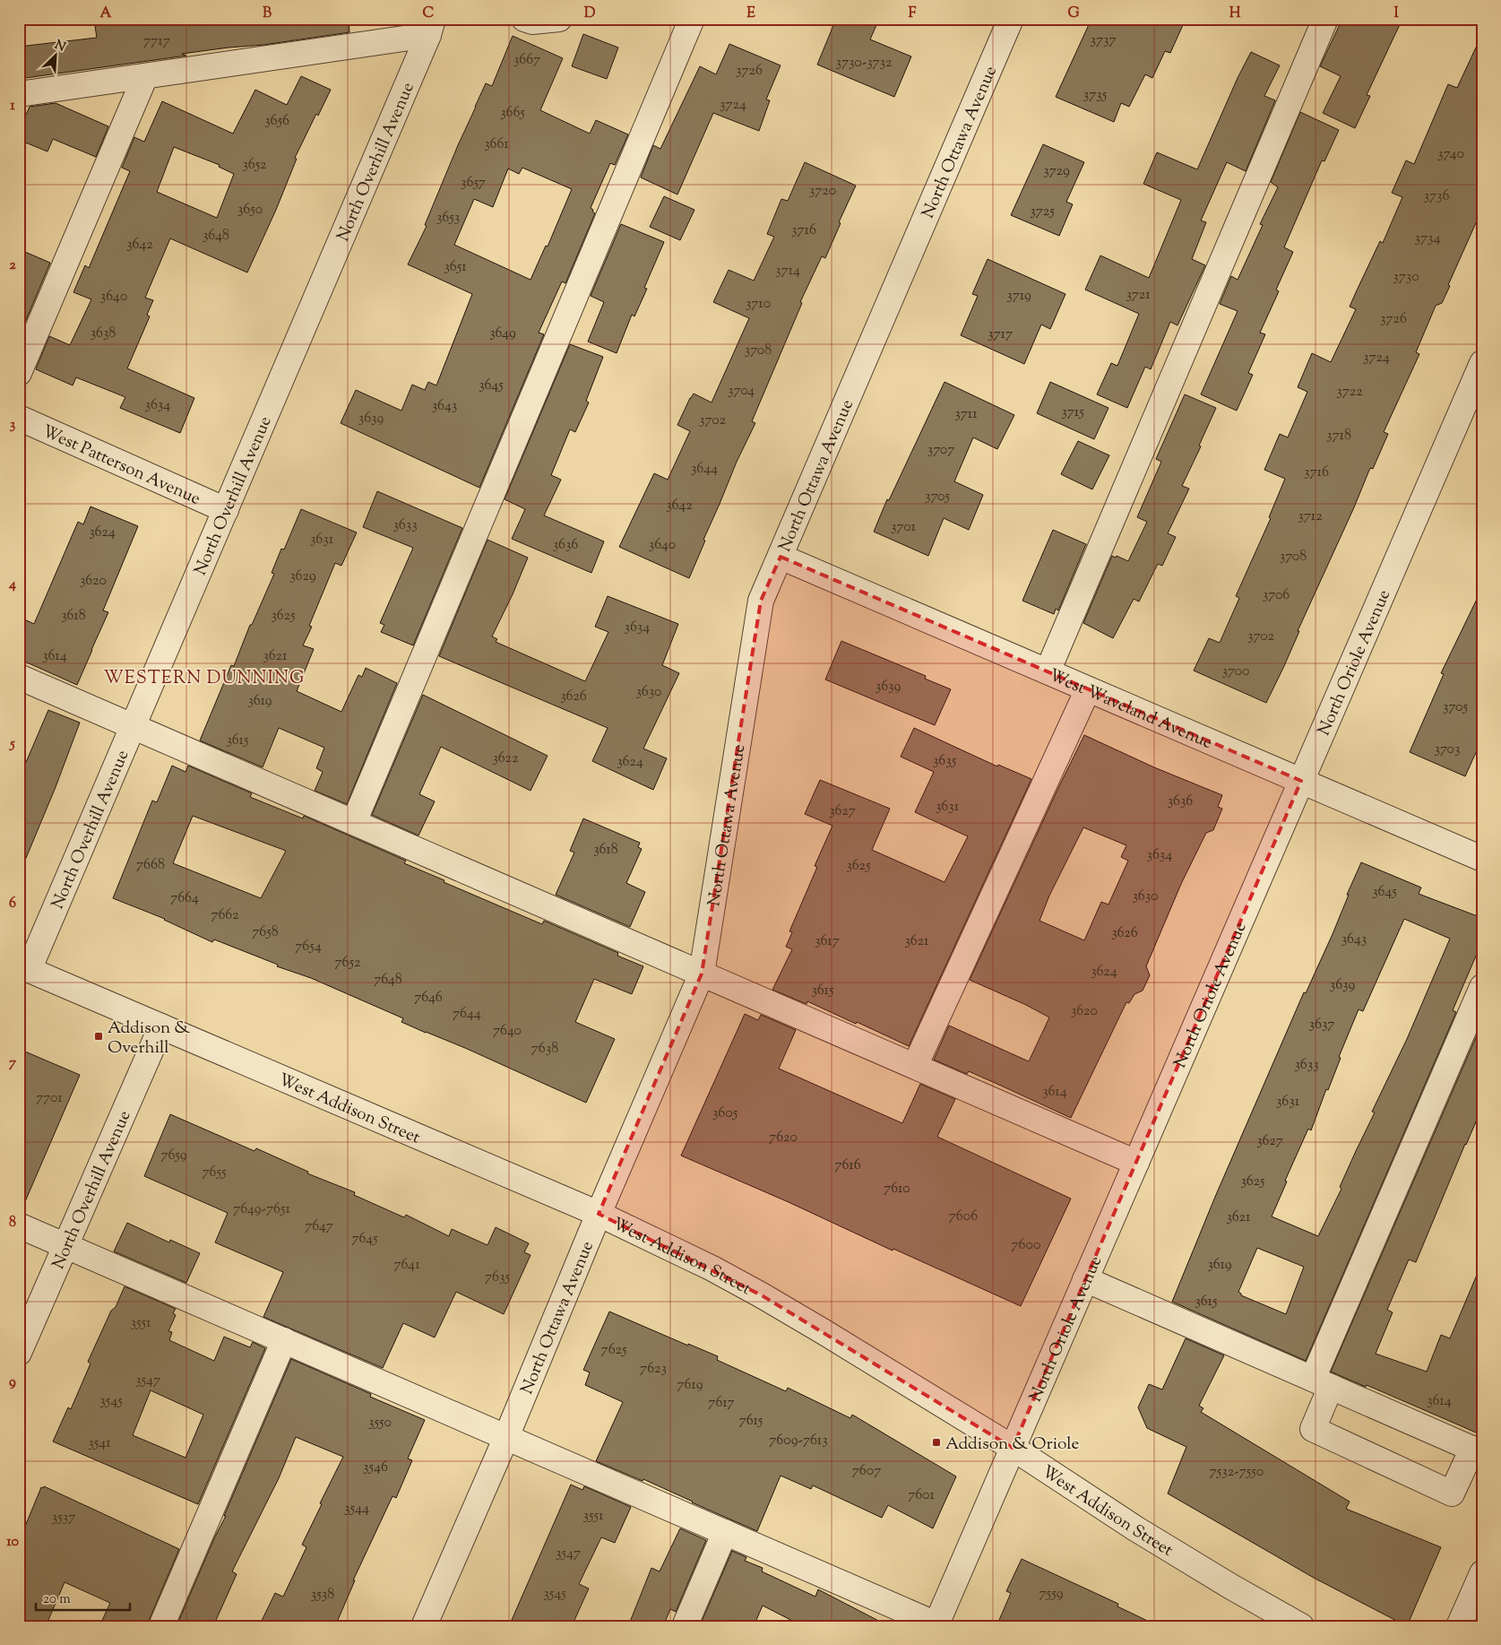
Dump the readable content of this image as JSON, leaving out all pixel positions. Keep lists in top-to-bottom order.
{
  "streets": {
    "street": [
      "North Ottawa Avenue",
      "North Overhill Avenue",
      "West Patterson Avenue",
      "North Oriole Avenue",
      "West Waveland Avenue",
      "West Addison Street"
    ]
  },
  "crossings": [
    ["North Ottawa Avenue", "West Waveland Avenue"],
    ["North Ottawa Avenue", "West Addison Street"],
    ["North Overhill Avenue", "West Patterson Avenue"],
    ["North Overhill Avenue", "West Addison Street"],
    ["North Oriole Avenue", "West Waveland Avenue"],
    ["North Oriole Avenue", "West Addison Street"]
  ],
  "districts": ["WESTERN DUNNING"],
  "places": {
    "transit": ["Addison & Overhill", "Addison & Oriole"]
  },
  "house_numbers": [
    "3737",
    "7717",
    "3667",
    "3730-3732",
    "3726",
    "3735",
    "3724",
    "3665",
    "3656",
    "3661",
    "3740",
    "3652",
    "3729",
    "3657",
    "3720",
    "3736",
    "3650",
    "3725",
    "3653",
    "3716",
    "3648",
    "3734",
    "3642",
    "3651",
    "3714",
    "3730",
    "3721",
    "3719",
    "3640",
    "3710",
    "3726",
    "3638",
    "3649",
    "3717",
    "3708",
    "3724",
    "3645",
    "3704",
    "3722",
    "3634",
    "3643",
    "3715",
    "3711",
    "3639",
    "3702",
    "3718",
    "3707",
    "3644",
    "3716",
    "3705",
    "3642",
    "3712",
    "3633",
    "3701",
    "3624",
    "3631",
    "3636",
    "3640",
    "3708",
    "3629",
    "3620",
    "3706",
    "3618",
    "3625",
    "3634",
    "3702",
    "3614",
    "3621",
    "3700",
    "3639",
    "3630",
    "3626",
    "3619",
    "3705",
    "3615",
    "3703",
    "3622",
    "3635",
    "3624",
    "3636",
    "3631",
    "3627",
    "3618",
    "3634",
    "7668",
    "3625",
    "3645",
    "3630",
    "7664",
    "7662",
    "7658",
    "3626",
    "3643",
    "3617",
    "3621",
    "7654",
    "7652",
    "3624",
    "7648",
    "3639",
    "3615",
    "7646",
    "3620",
    "7644",
    "3637",
    "7640",
    "7638",
    "3633",
    "3614",
    "7701",
    "3631",
    "3605",
    "7620",
    "3627",
    "7659",
    "7616",
    "7655",
    "3625",
    "7610",
    "7649-7651",
    "7606",
    "3621",
    "7647",
    "7645",
    "7600",
    "7641",
    "3619",
    "7635",
    "3615",
    "3551",
    "7625",
    "7623",
    "3547",
    "7619",
    "3545",
    "3614",
    "7617",
    "7615",
    "3550",
    "7609-7613",
    "3541",
    "3546",
    "7607",
    "7532-7550",
    "7601",
    "3544",
    "3551",
    "3537",
    "3547",
    "3545",
    "7559",
    "3538"
  ],
  "scale_bar": "20 m",
  "north": "top right",
  "grid": {
    "columns": [
      "A",
      "B",
      "C",
      "D",
      "E",
      "F",
      "G",
      "H",
      "I"
    ],
    "rows": [
      "1",
      "2",
      "3",
      "4",
      "5",
      "6",
      "7",
      "8",
      "9",
      "10"
    ]
  }
}
